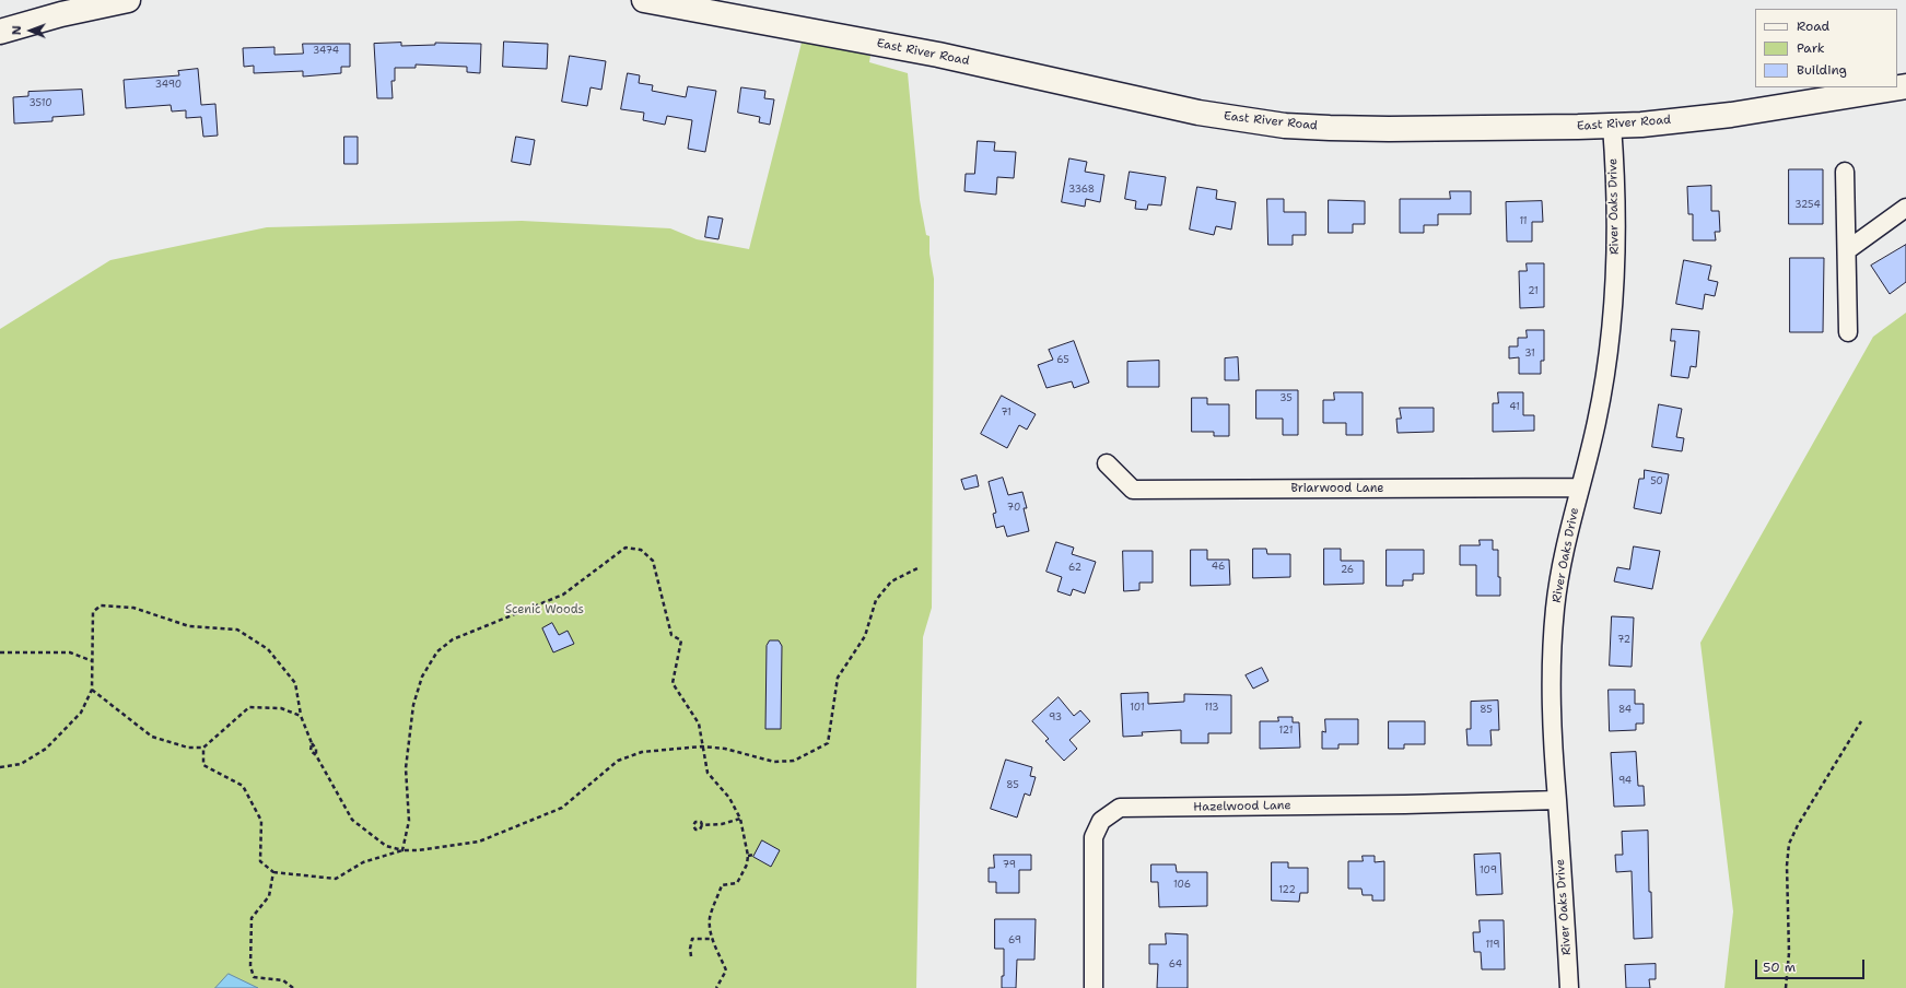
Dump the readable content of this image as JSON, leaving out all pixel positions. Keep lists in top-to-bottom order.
{
  "streets": {
    "main road": ["East River Road"],
    "street": ["River Oaks Drive", "Briarwood Lane", "Hazelwood Lane"]
  },
  "crossings": [
    ["East River Road", "River Oaks Drive"],
    ["River Oaks Drive", "Briarwood Lane"],
    ["River Oaks Drive", "Hazelwood Lane"]
  ],
  "parks": ["Scenic Woods"],
  "house_numbers": [
    "3474",
    "3490",
    "3510",
    "3368",
    "3254",
    "11",
    "21",
    "31",
    "65",
    "35",
    "41",
    "71",
    "50",
    "70",
    "46",
    "62",
    "26",
    "72",
    "101",
    "113",
    "85",
    "84",
    "93",
    "121",
    "94",
    "85",
    "79",
    "109",
    "106",
    "122",
    "69",
    "119",
    "64"
  ],
  "legend": ["Road", "Park", "Building"],
  "scale_bar": "50 m",
  "north": "left"
}
